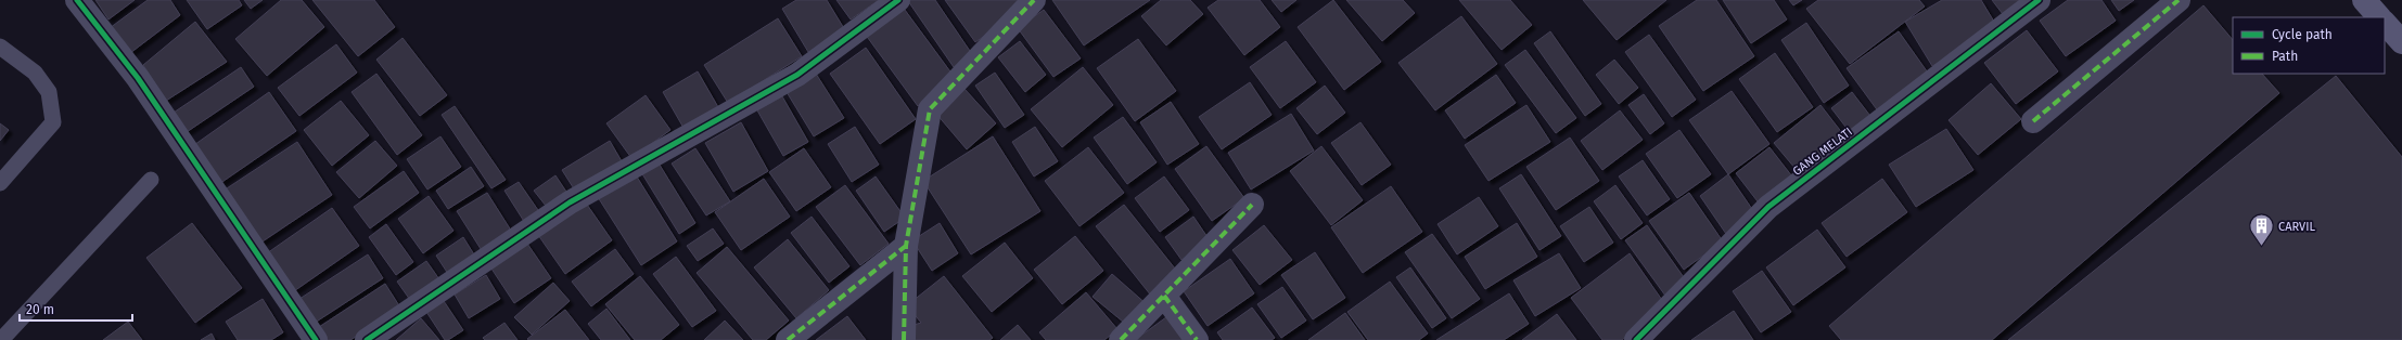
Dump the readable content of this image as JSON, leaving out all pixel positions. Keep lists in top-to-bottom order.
{
  "streets": {
    "street": ["GANG MELATI"]
  },
  "places": {
    "building": ["CARVIL"]
  },
  "legend": ["Cycle path", "Path"],
  "scale_bar": "20 m"
}
